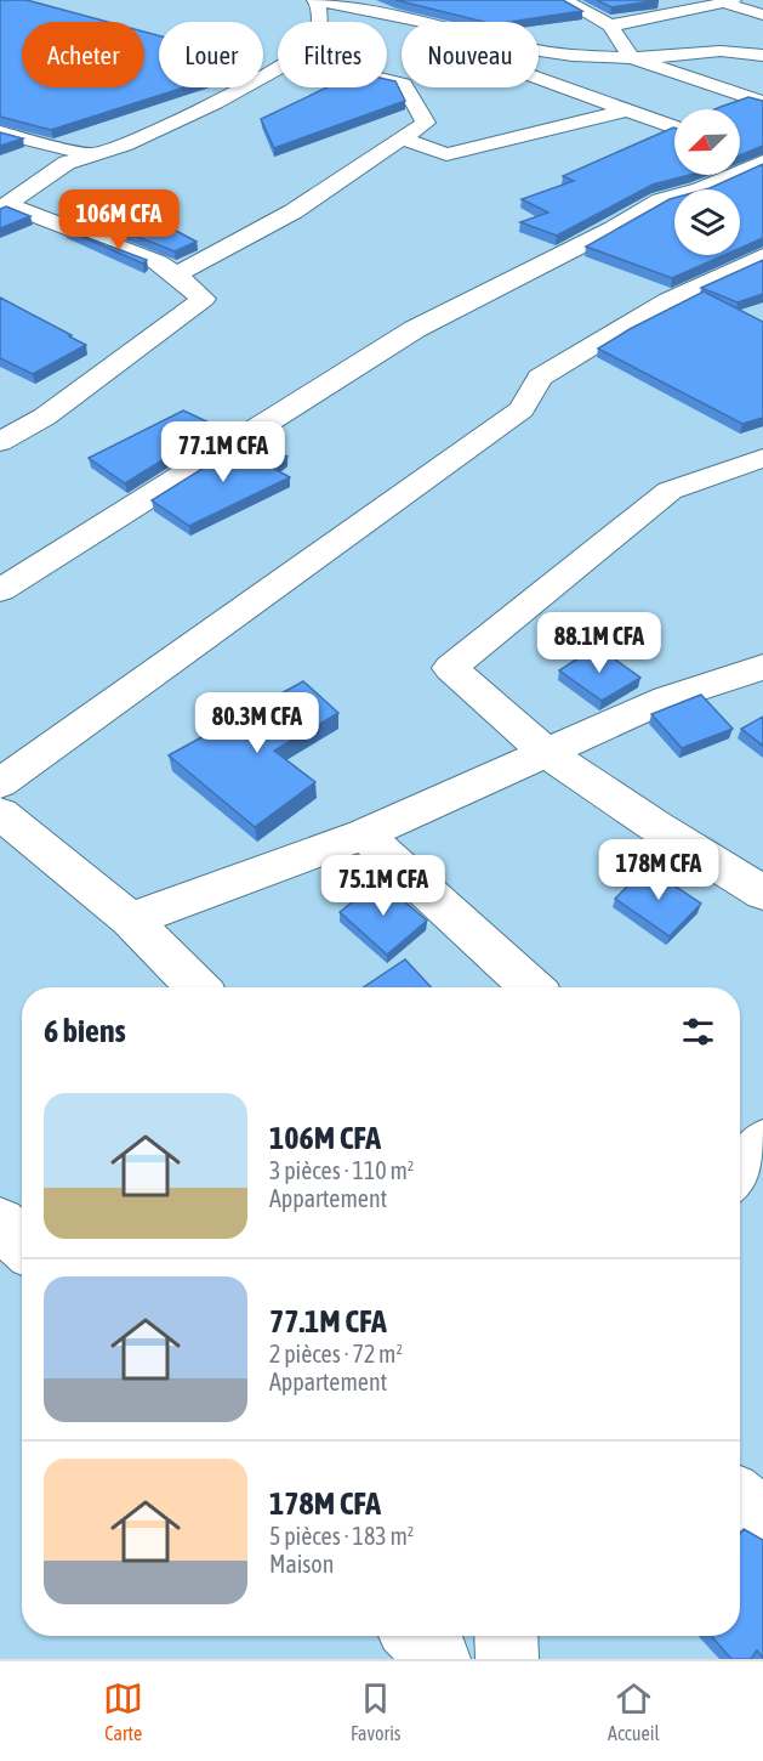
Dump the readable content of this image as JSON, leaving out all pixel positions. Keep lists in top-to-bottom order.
{
  "north": "bottom left",
  "page": {
    "chip": [
      "Acheter",
      "Louer",
      "Filtres",
      "Nouveau"
    ],
    "price": [
      "106M CFA",
      "77.1M CFA",
      "88.1M CFA",
      "80.3M CFA",
      "178M CFA",
      "75.1M CFA"
    ],
    "heading": "6 biens",
    "list": [
      {
        "name": "106M CFA",
        "note": "3 pièces · 110 m² · Appartement"
      },
      {
        "name": "77.1M CFA",
        "note": "2 pièces · 72 m² · Appartement"
      },
      {
        "name": "178M CFA",
        "note": "5 pièces · 183 m² · Maison"
      }
    ],
    "tabs": ["Carte", "Favoris", "Accueil"]
  }
}
